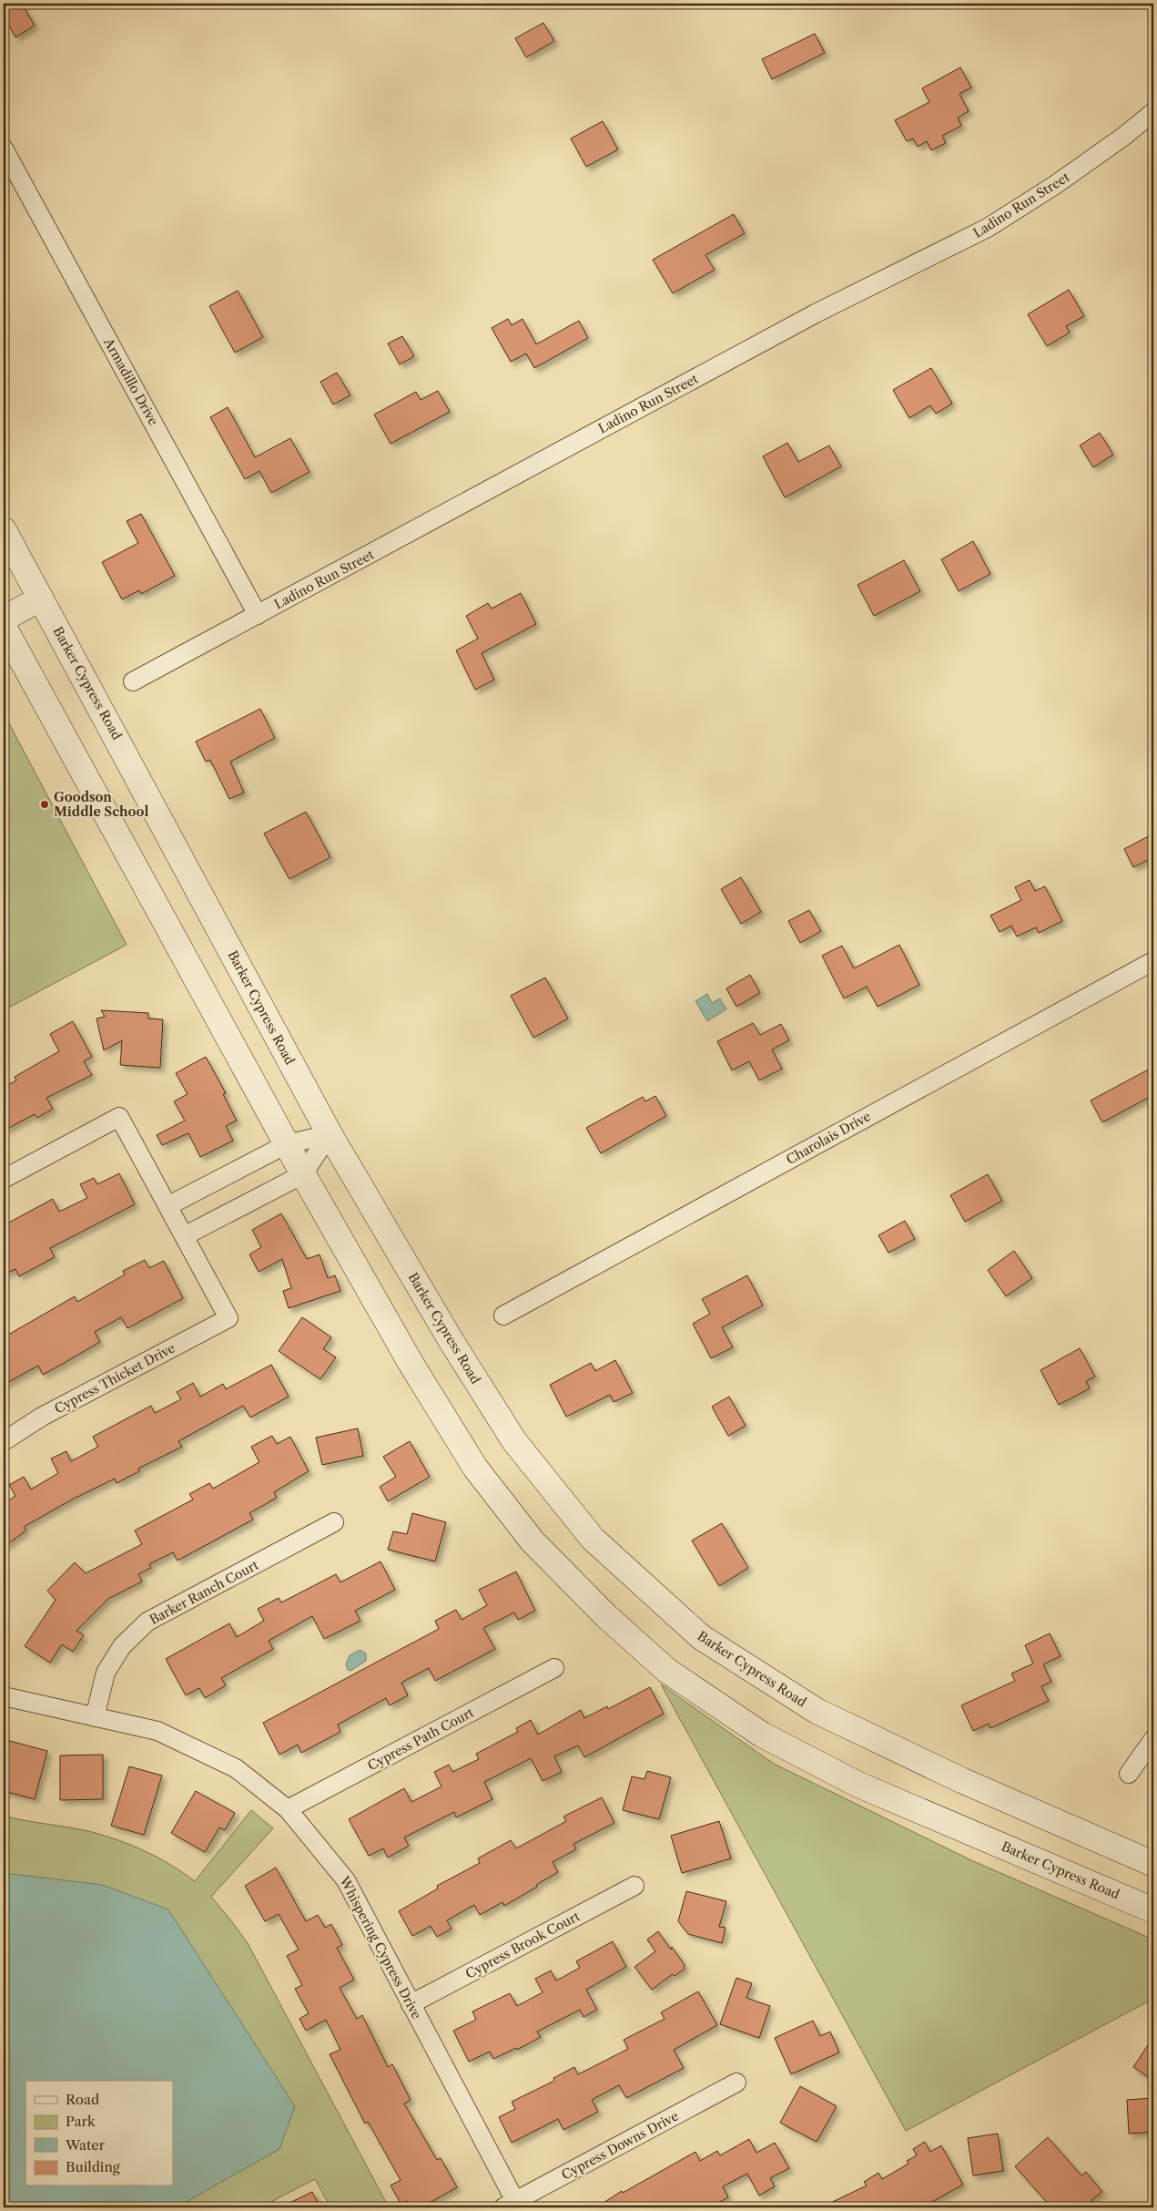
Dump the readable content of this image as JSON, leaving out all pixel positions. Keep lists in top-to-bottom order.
{
  "streets": {
    "main road": ["Barker Cypress Road"],
    "street": [
      "Ladino Run Street",
      "Armadillo Drive",
      "Charolais Drive",
      "Cypress Thicket Drive",
      "Barker Ranch Court",
      "Cypress Path Court",
      "Cypress Brook Court",
      "Whispering Cypress Drive",
      "Cypress Downs Drive"
    ]
  },
  "crossings": [
    ["Ladino Run Street", "Armadillo Drive"],
    ["Barker Ranch Court", "Whispering Cypress Drive"],
    ["Cypress Path Court", "Whispering Cypress Drive"],
    ["Cypress Brook Court", "Whispering Cypress Drive"],
    ["Whispering Cypress Drive", "Cypress Downs Drive"]
  ],
  "places": ["Goodson Middle School"],
  "legend": [
    "Road",
    "Park",
    "Water",
    "Building"
  ]
}
